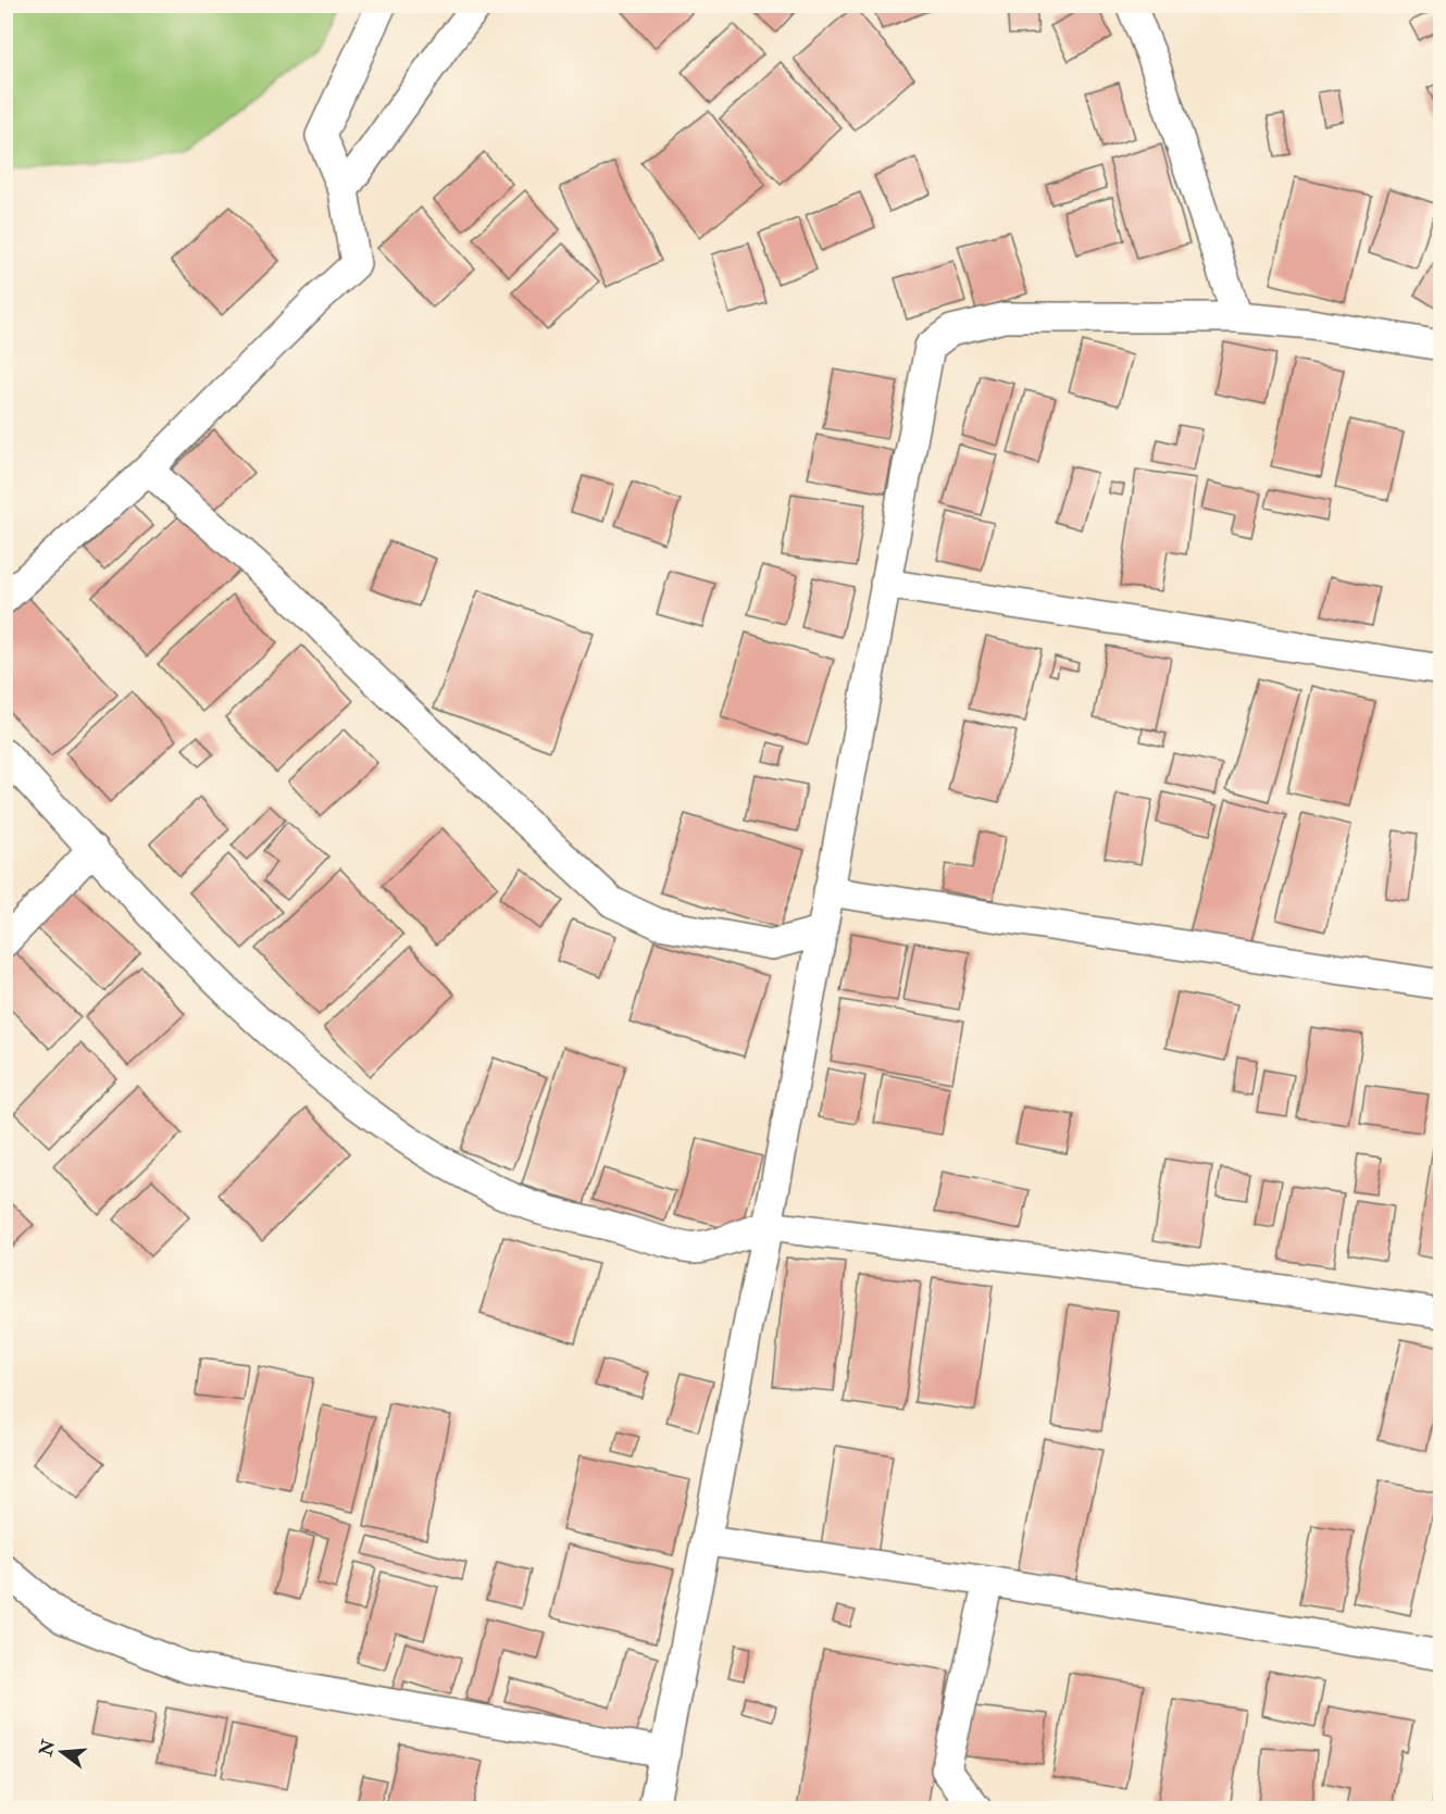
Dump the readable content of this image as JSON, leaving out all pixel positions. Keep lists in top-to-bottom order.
{
  "north": "left"
}
